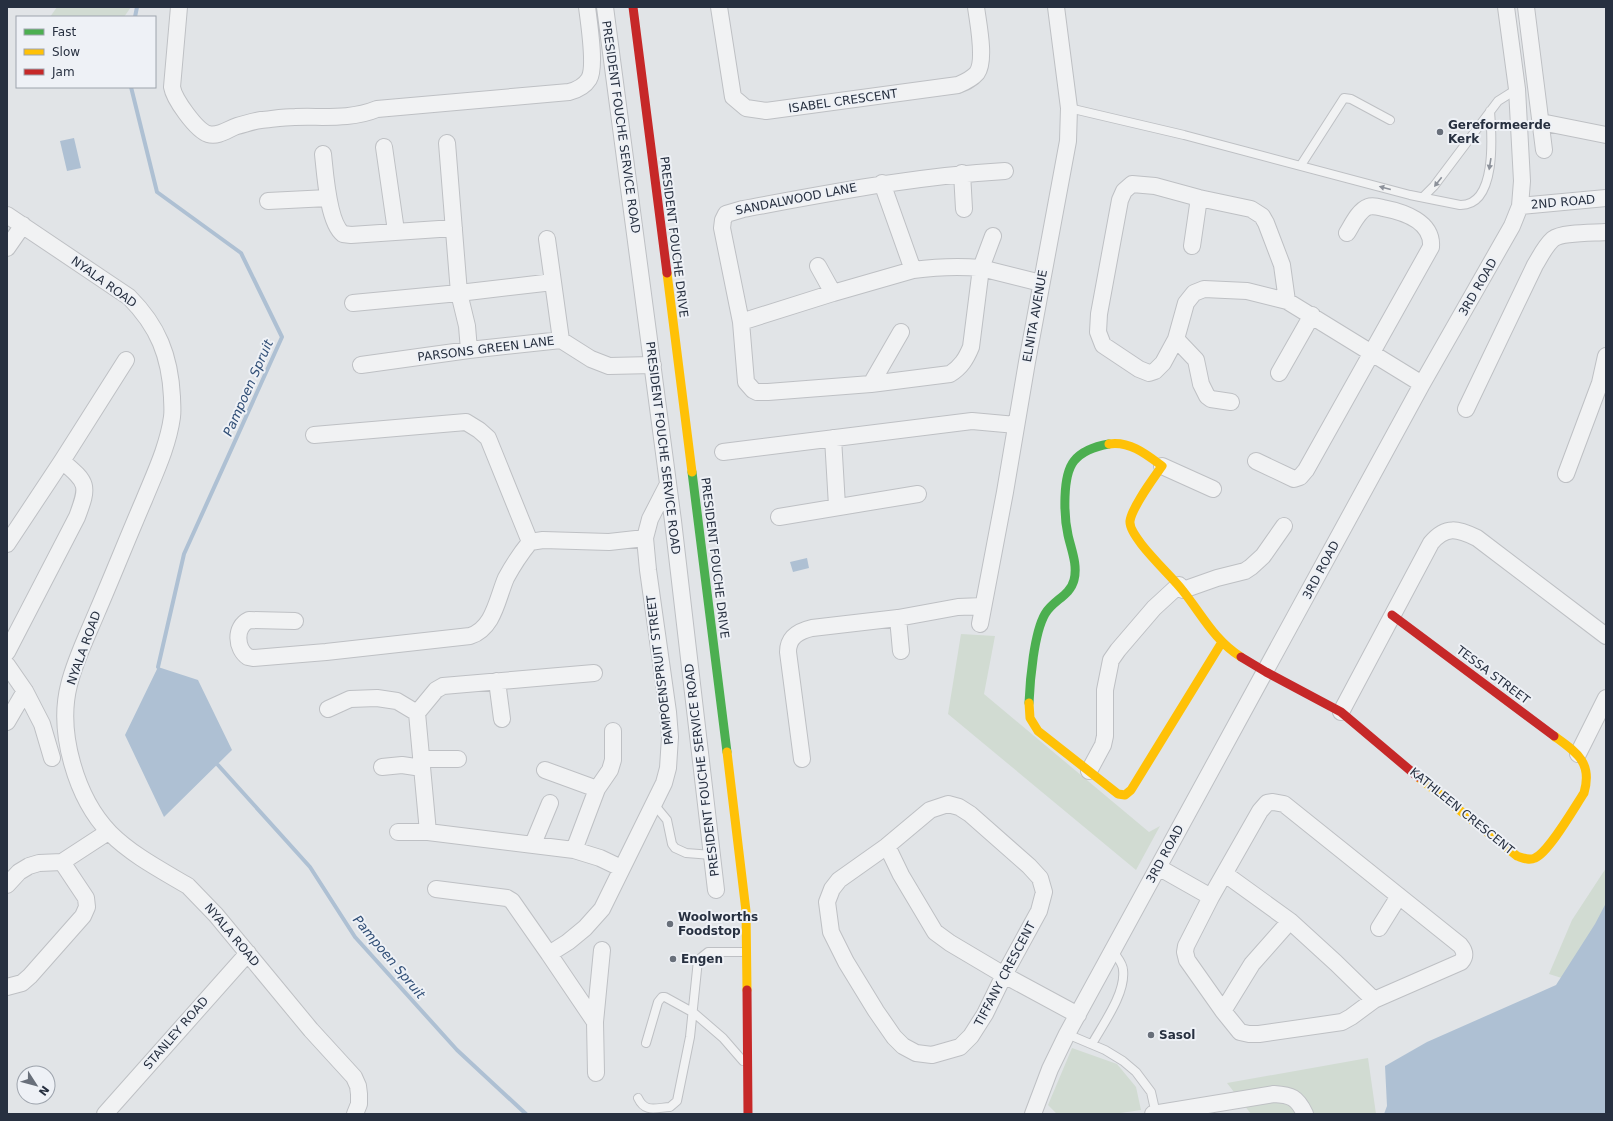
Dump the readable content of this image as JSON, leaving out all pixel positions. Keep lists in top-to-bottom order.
{
  "streets": {
    "street": [
      "ISABEL CRESCENT",
      "PRESIDENT FOUCHE SERVICE ROAD",
      "SANDALWOOD LANE",
      "2ND ROAD",
      "PRESIDENT FOUCHE DRIVE",
      "NYALA ROAD",
      "3RD ROAD",
      "ELNITA AVENUE",
      "PARSONS GREEN LANE",
      "PAMPOENSPRUIT STREET",
      "TESSA STREET",
      "KATHLEEN CRESCENT",
      "TIFFANY CRESCENT",
      "STANLEY ROAD"
    ]
  },
  "crossings": [
    ["PRESIDENT FOUCHE SERVICE ROAD", "PARSONS GREEN LANE"],
    ["PRESIDENT FOUCHE SERVICE ROAD", "PAMPOENSPRUIT STREET"],
    ["2ND ROAD", "3RD ROAD"],
    ["NYALA ROAD", "STANLEY ROAD"],
    ["3RD ROAD", "KATHLEEN CRESCENT"],
    ["TESSA STREET", "KATHLEEN CRESCENT"]
  ],
  "water": ["Pampoen Spruit"],
  "places": [
    "Gereformeerde Kerk",
    "Woolworths Foodstop",
    "Engen",
    "Sasol"
  ],
  "legend": ["Fast", "Slow", "Jam"],
  "north": "bottom right"
}
